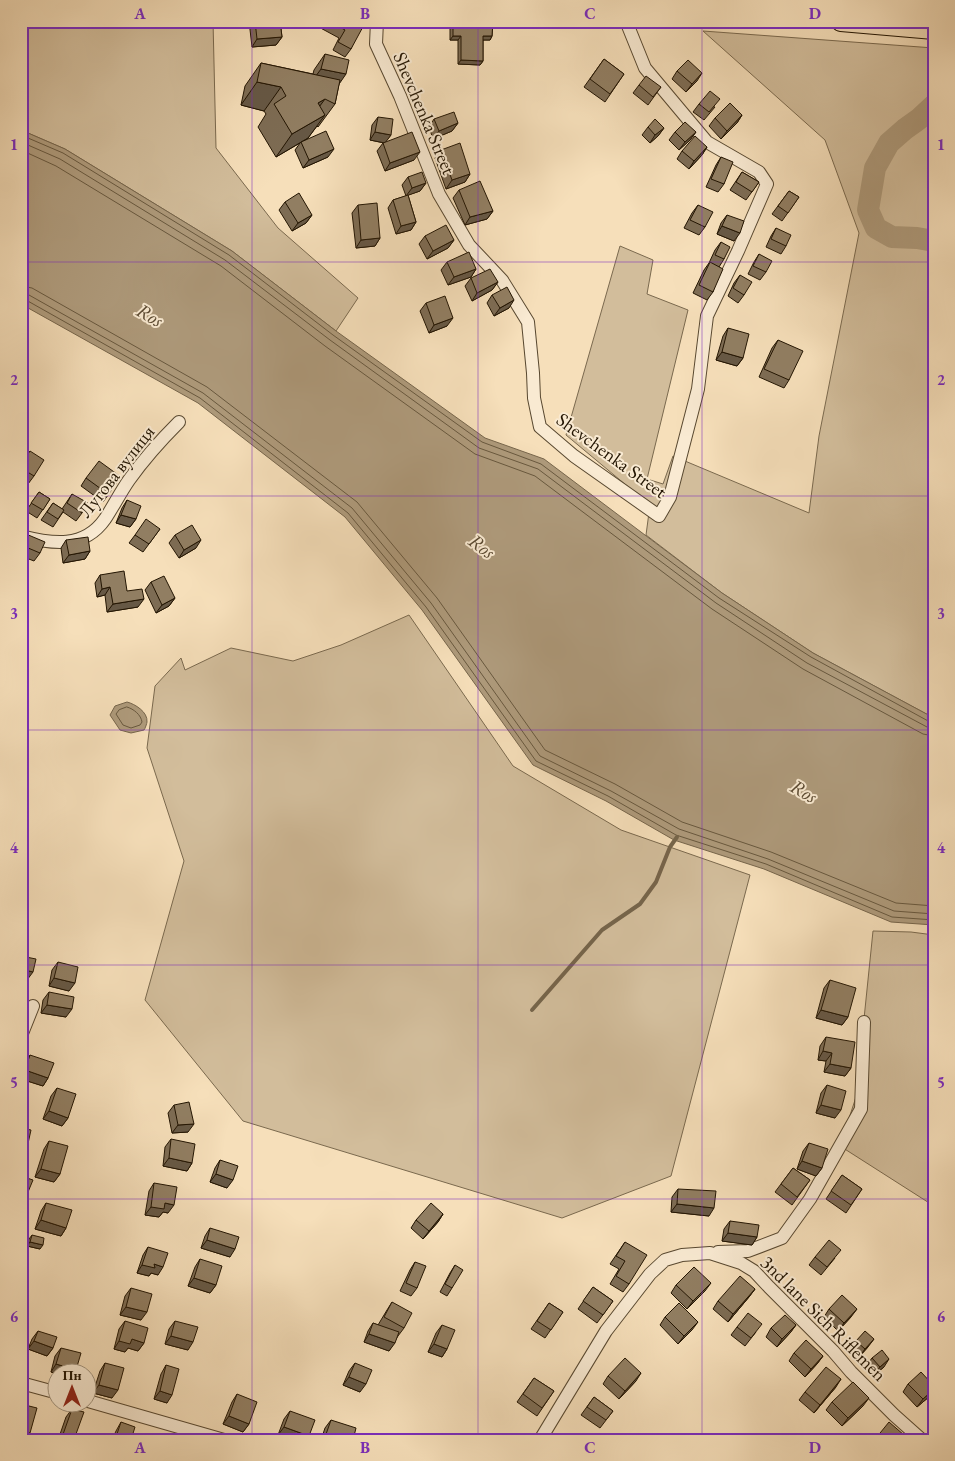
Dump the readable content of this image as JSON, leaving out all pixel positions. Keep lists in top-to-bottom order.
{
  "streets": {
    "street": ["Shevchenka Street", "Лугова вулиця", "3nd lane Sich Riflemen"]
  },
  "water": ["Ros"],
  "north": "top",
  "grid": {
    "columns": [
      "A",
      "B",
      "C",
      "D"
    ],
    "rows": [
      "1",
      "2",
      "3",
      "4",
      "5",
      "6"
    ]
  }
}
